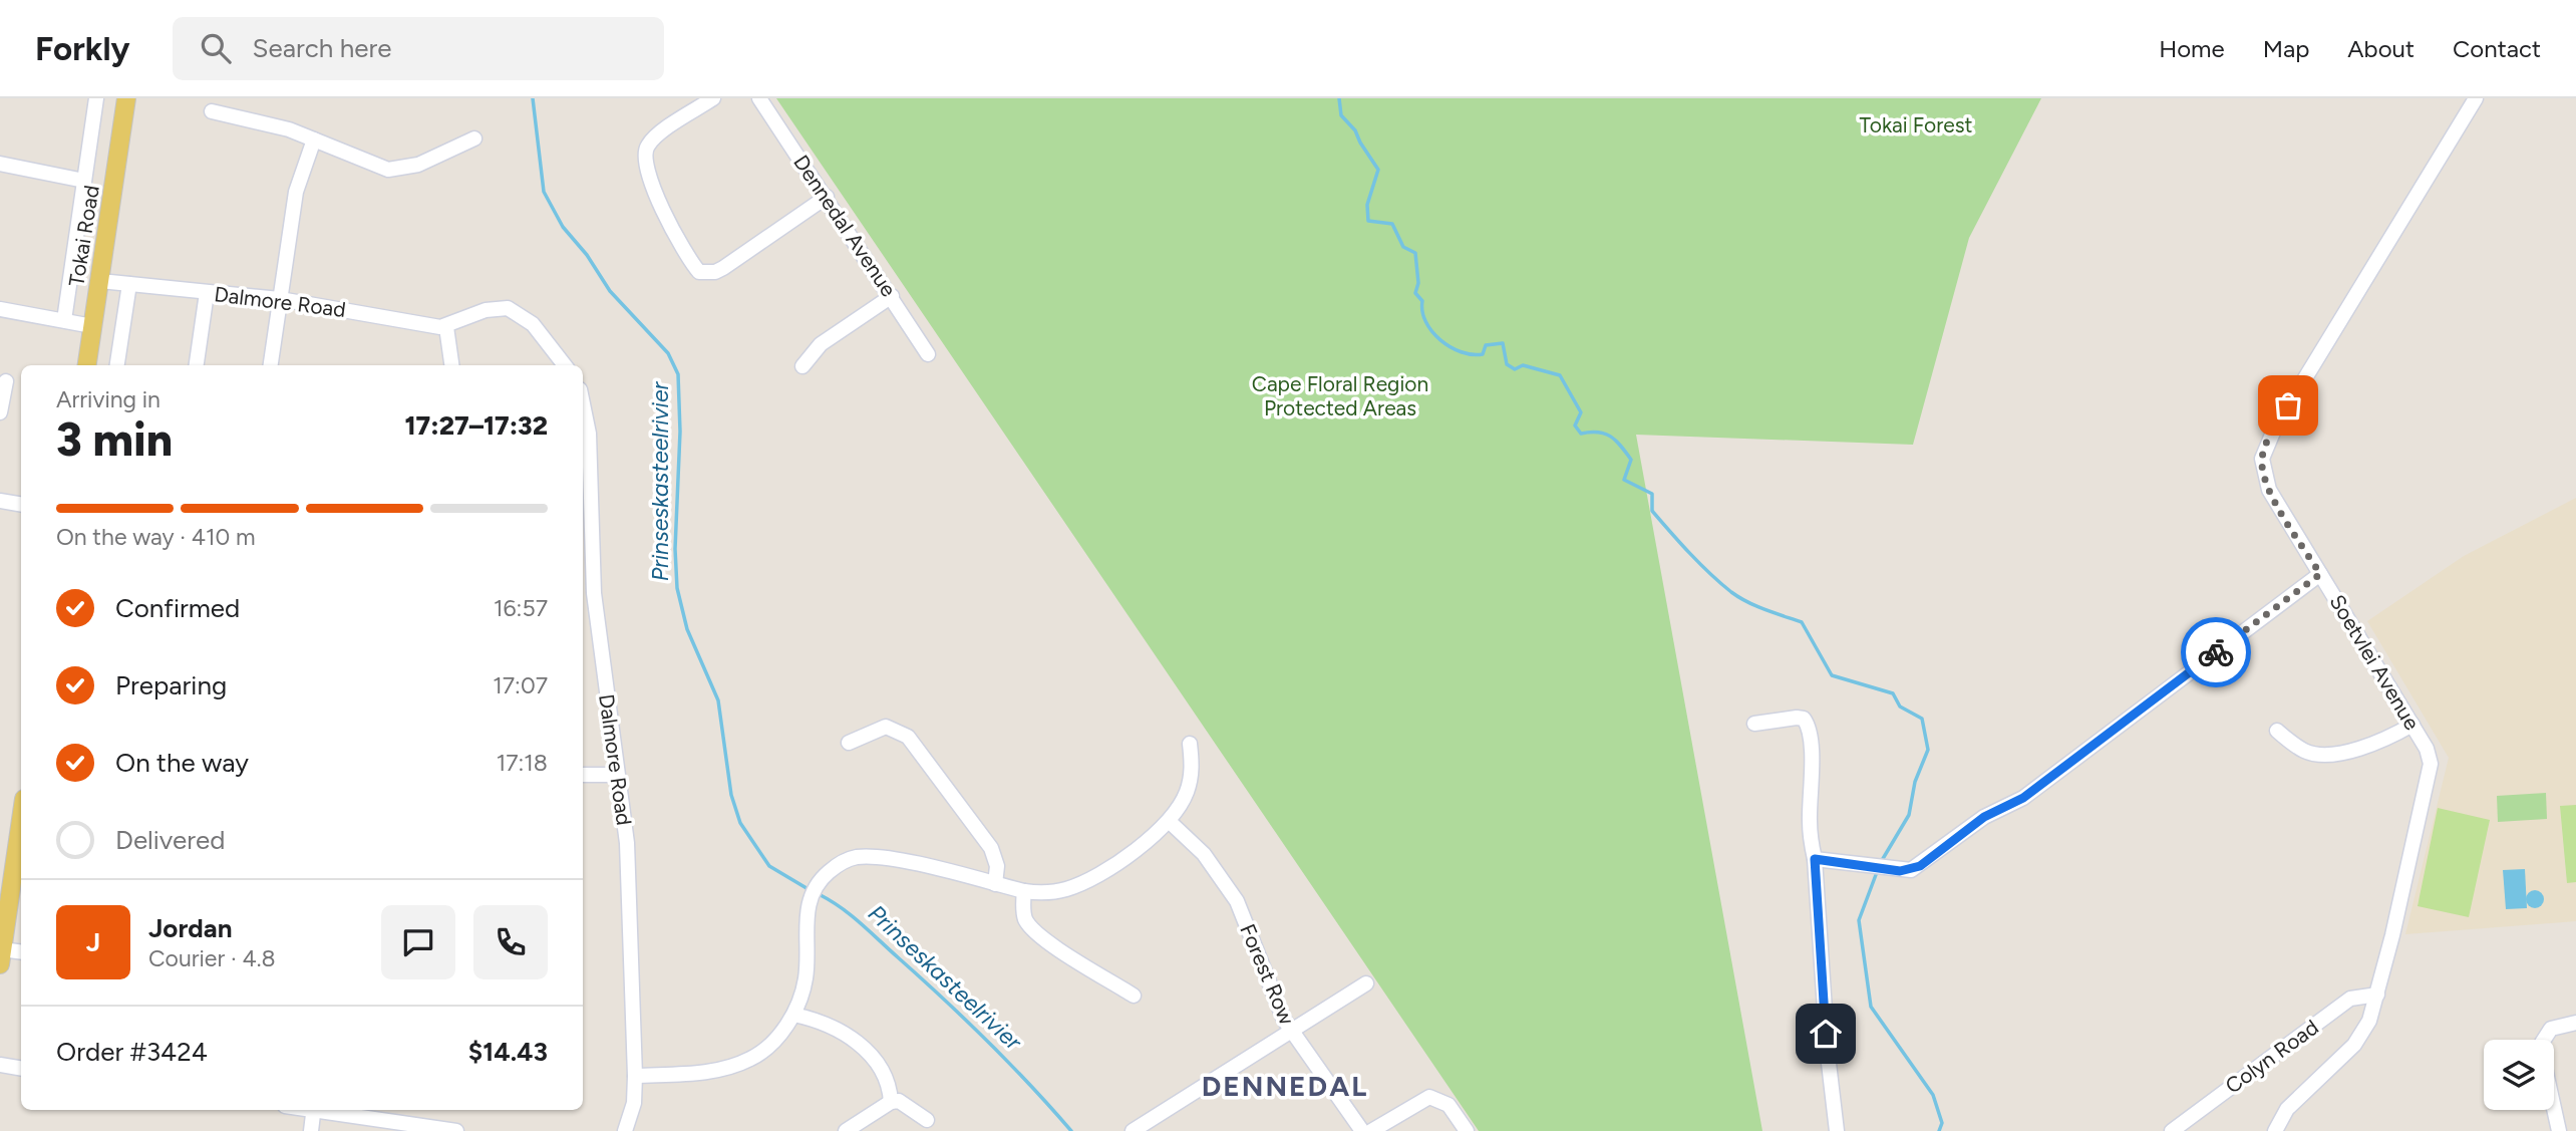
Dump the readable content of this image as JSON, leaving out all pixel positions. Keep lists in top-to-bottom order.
{
  "streets": {
    "main road": ["Tokai Road"],
    "street": [
      "Dennedal Avenue",
      "Dalmore Road",
      "Soetvlei Avenue",
      "Forest Row",
      "Colyn Road"
    ]
  },
  "crossings": [
    ["Tokai Road", "Dalmore Road"],
    ["Soetvlei Avenue", "Colyn Road"]
  ],
  "districts": ["DENNEDAL"],
  "water": ["Prinseskasteelrivier"],
  "parks": ["Tokai Forest", "Cape Floral Region Protected Areas"],
  "page": {
    "header": "Forkly",
    "search": "Search here",
    "nav": [
      "Home",
      "Map",
      "About",
      "Contact"
    ],
    "heading": ["3 min", "Arriving in", "17:27–17:32"],
    "panel": [
      "Jordan",
      "Courier · 4.8",
      "Order #3424",
      "$14.43"
    ],
    "bar": "On the way · 410 m",
    "list": [
      ["Confirmed", "16:57"],
      ["Preparing", "17:07"],
      ["On the way", "17:18"],
      "Delivered"
    ],
    "round": "J"
  }
}
